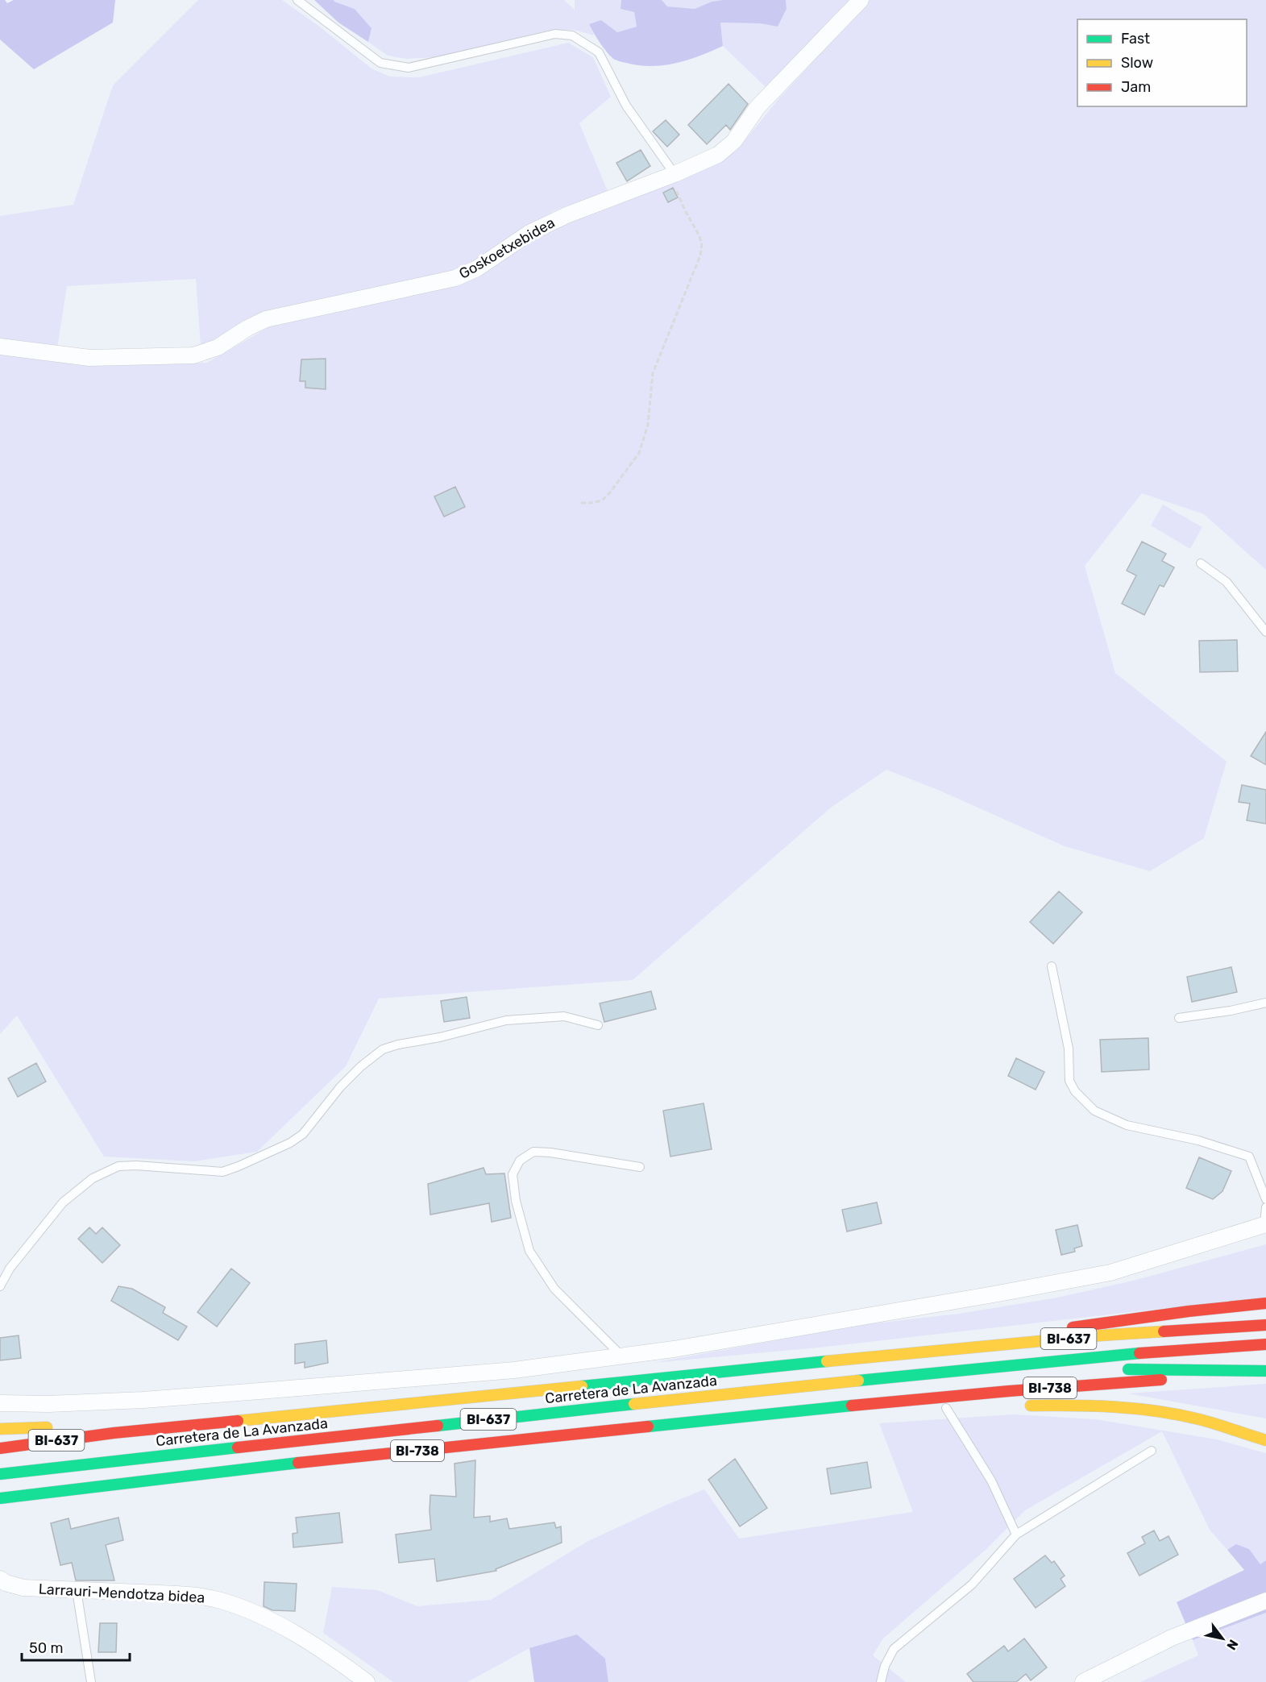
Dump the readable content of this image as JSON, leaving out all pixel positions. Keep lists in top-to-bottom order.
{
  "streets": {
    "main road": ["BI-637", "BI-738", "Carretera de La Avanzada"],
    "street": ["Goskoetxebidea", "Larrauri-Mendotza bidea"]
  },
  "legend": ["Fast", "Slow", "Jam"],
  "scale_bar": "50 m",
  "north": "bottom right"
}
